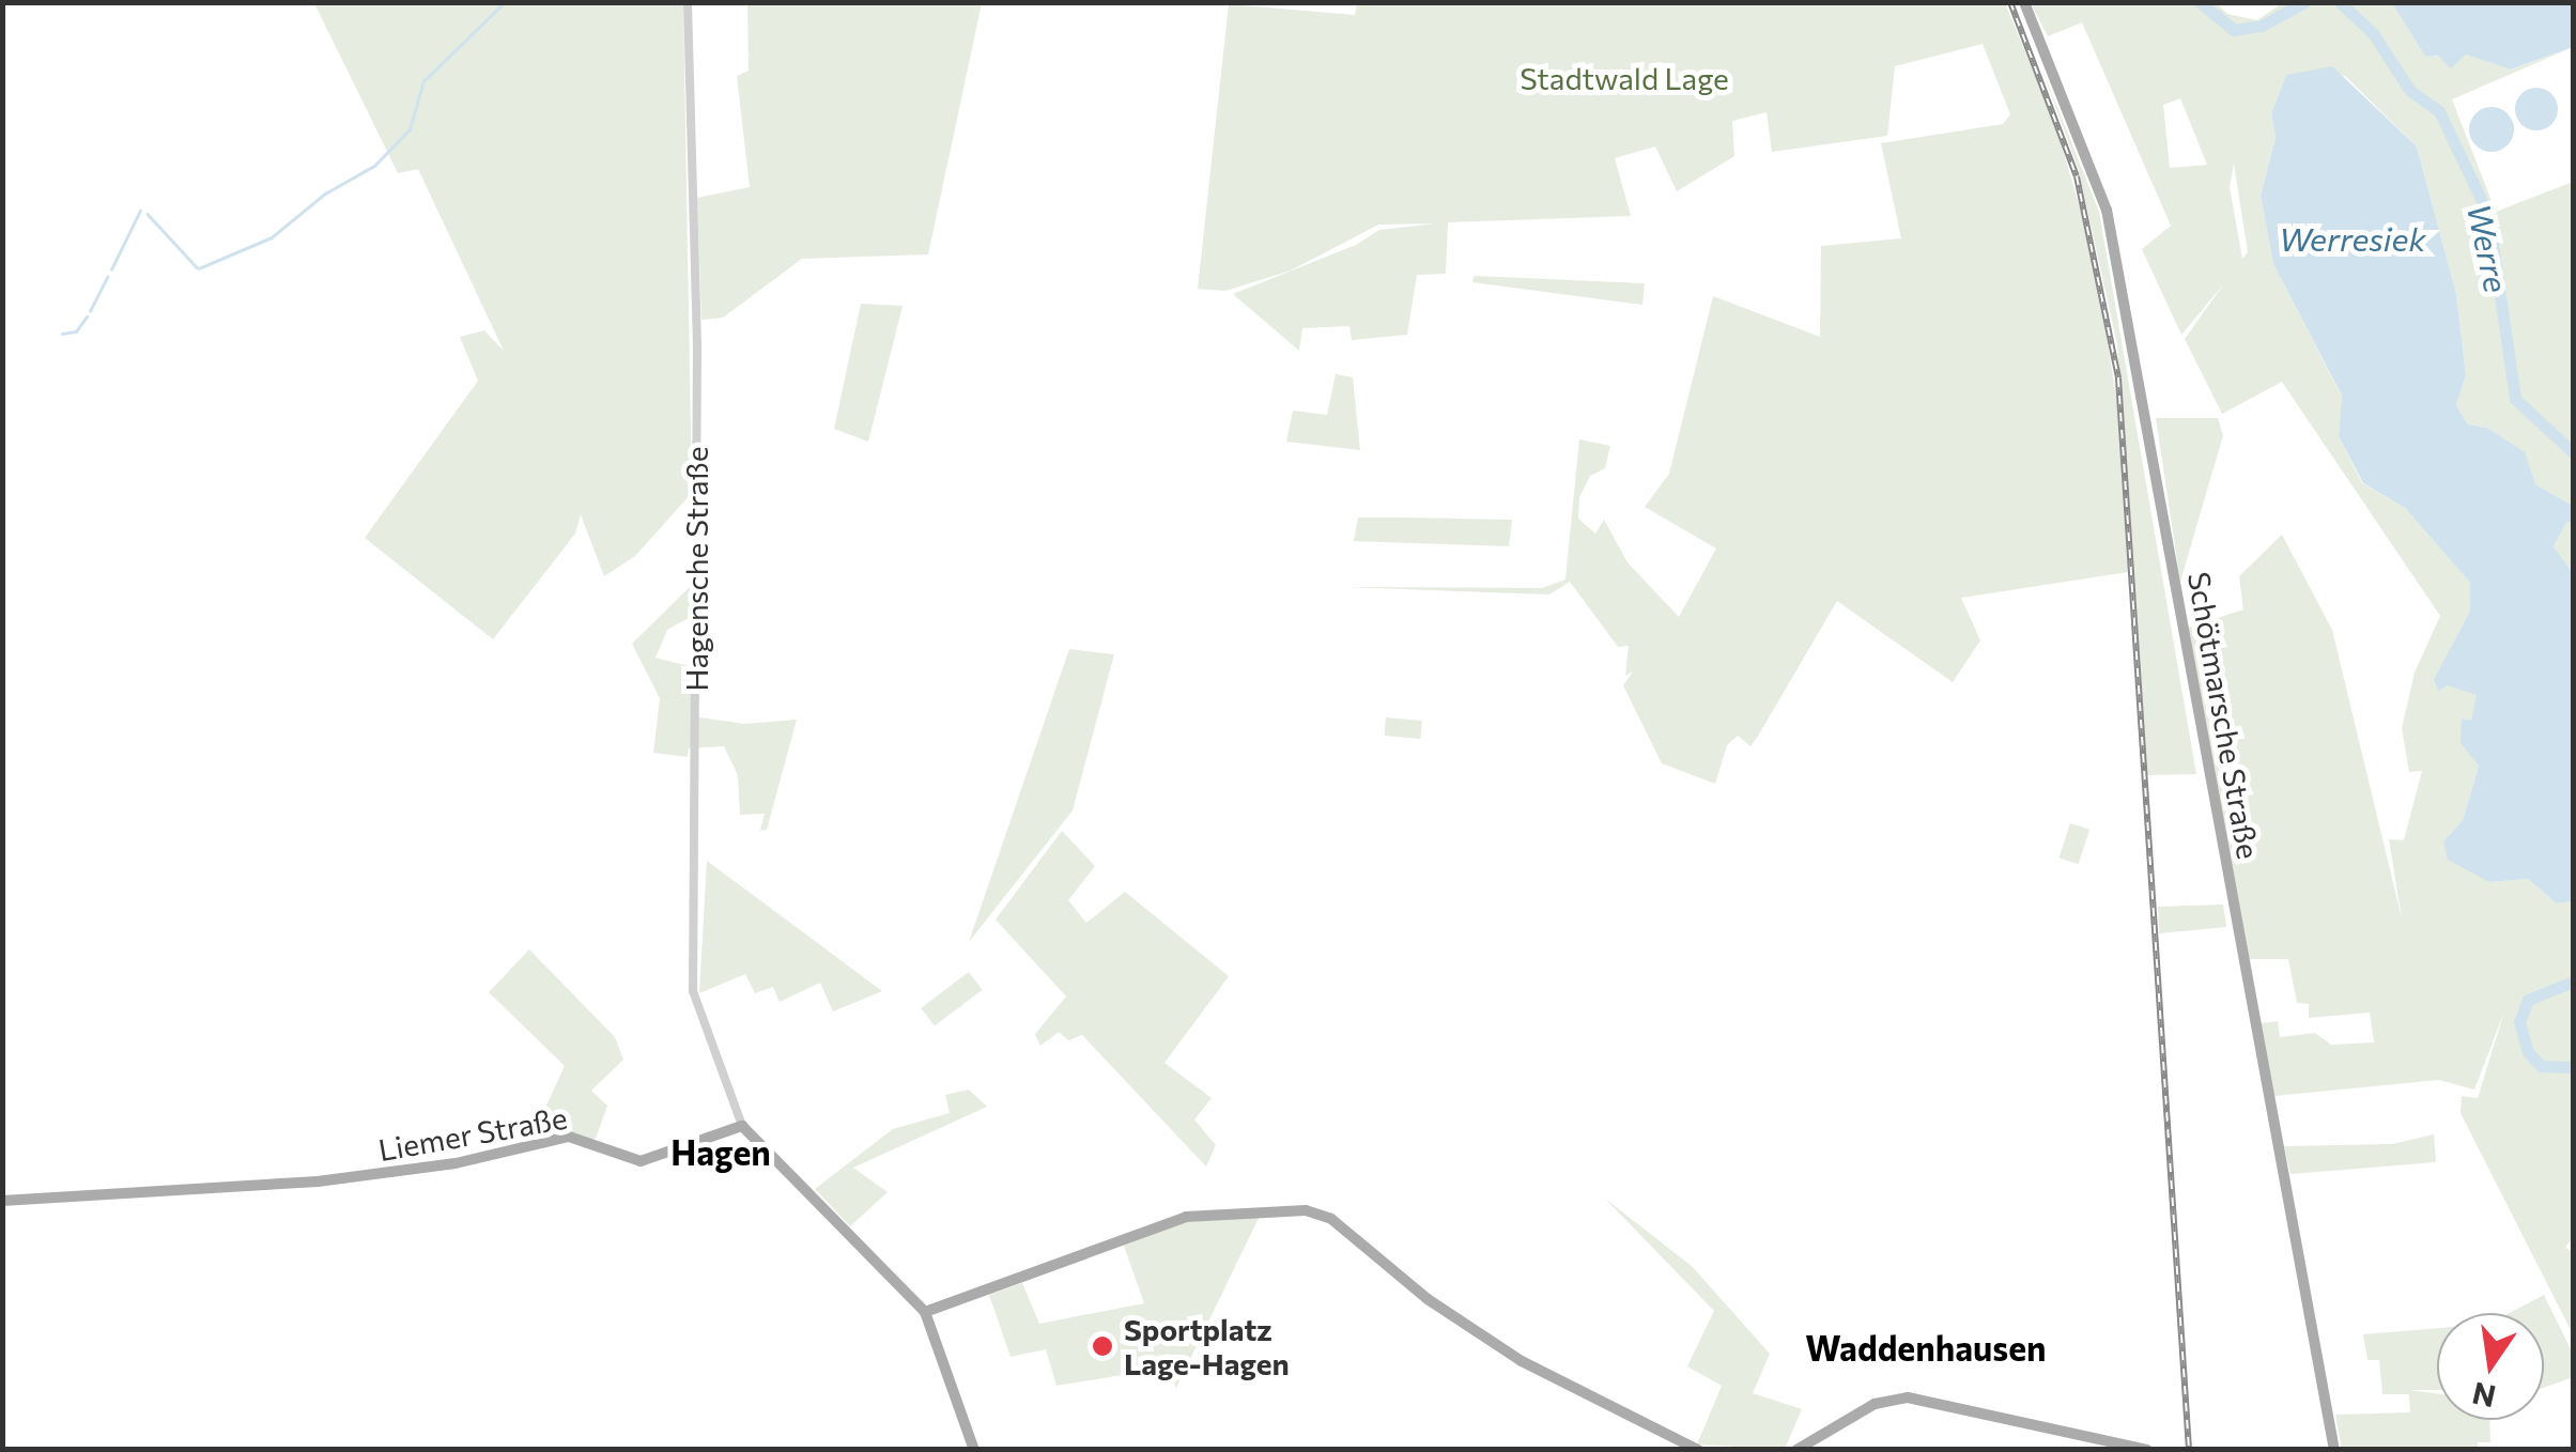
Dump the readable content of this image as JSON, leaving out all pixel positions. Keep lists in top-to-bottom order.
{
  "streets": {
    "main road": ["Schötmarsche Straße", "Liemer Straße"],
    "street": ["Hagensche Straße"]
  },
  "crossings": [
    ["Hagensche Straße", "Liemer Straße"]
  ],
  "districts": ["Hagen", "Waddenhausen"],
  "water": ["Werresiek", "Werre"],
  "parks": ["Stadtwald Lage"],
  "places": ["Sportplatz Lage-Hagen"],
  "north": "bottom"
}
